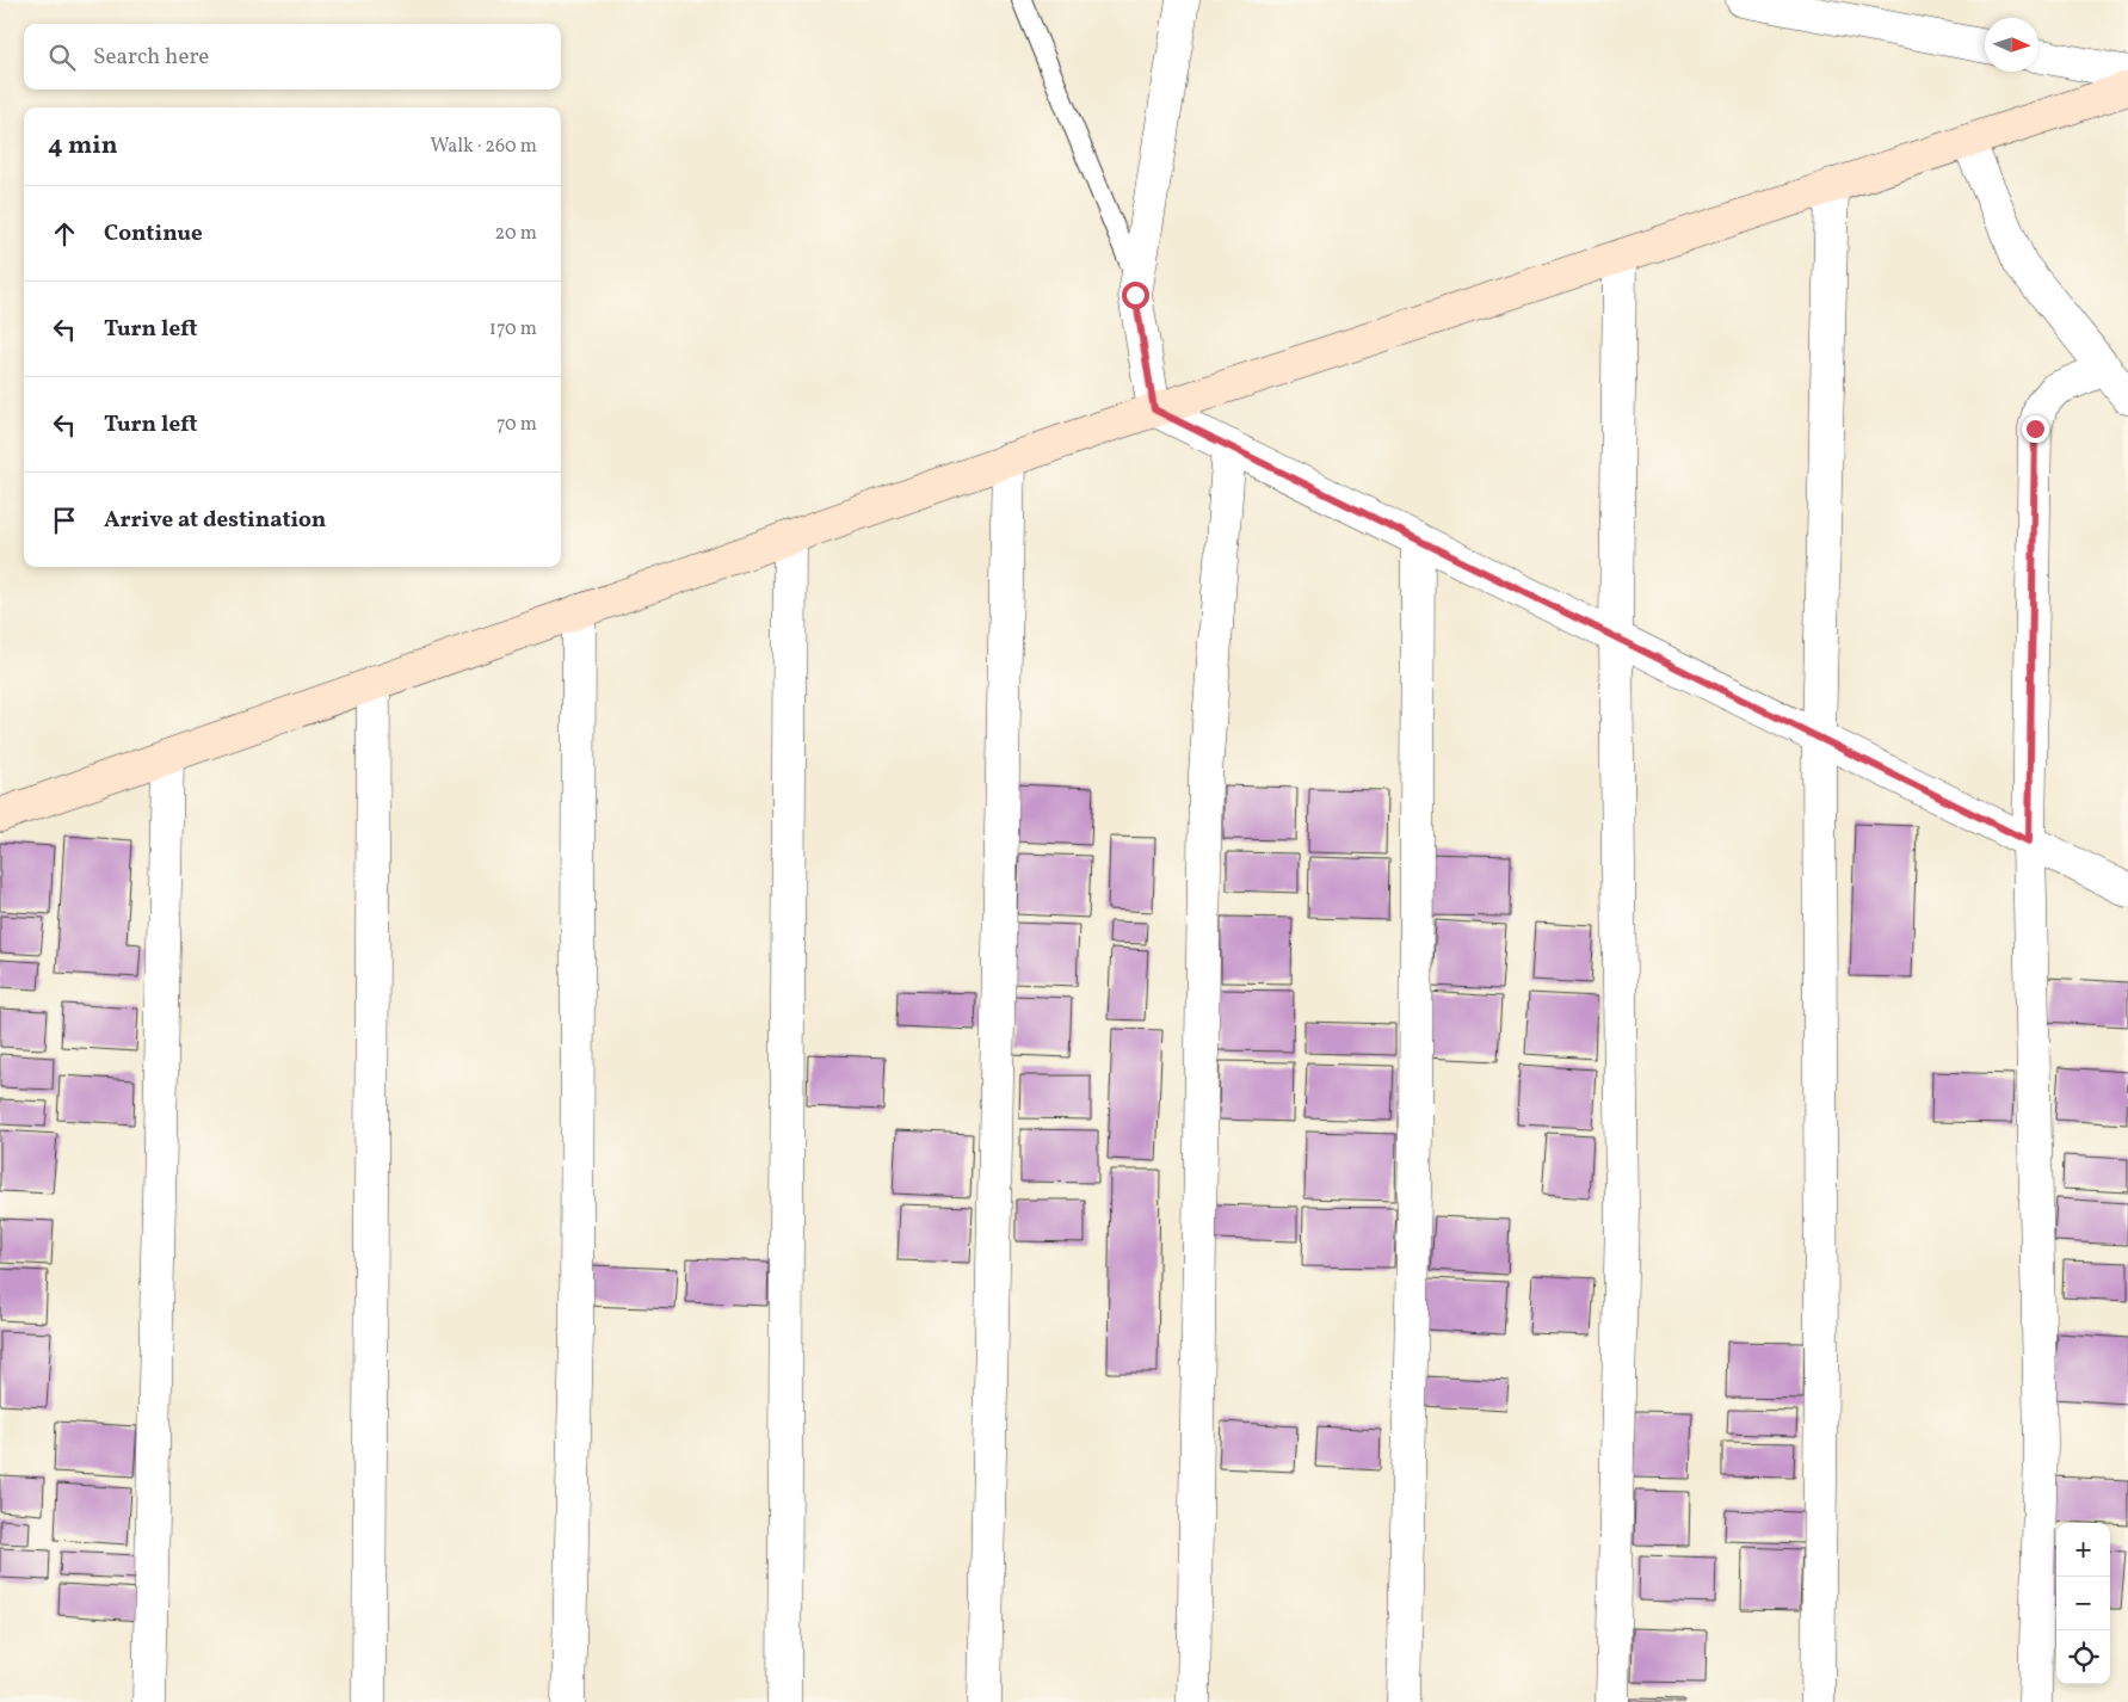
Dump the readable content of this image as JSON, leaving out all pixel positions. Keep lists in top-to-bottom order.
{
  "north": "right",
  "page": {
    "search": "Search here",
    "heading": ["4 min", "Walk · 260 m"],
    "list": [
      ["Continue", "20 m"],
      ["Turn left", "170 m"],
      ["Turn left", "70 m"],
      "Arrive at destination"
    ],
    "map_buttons": ["+", "−"]
  }
}
